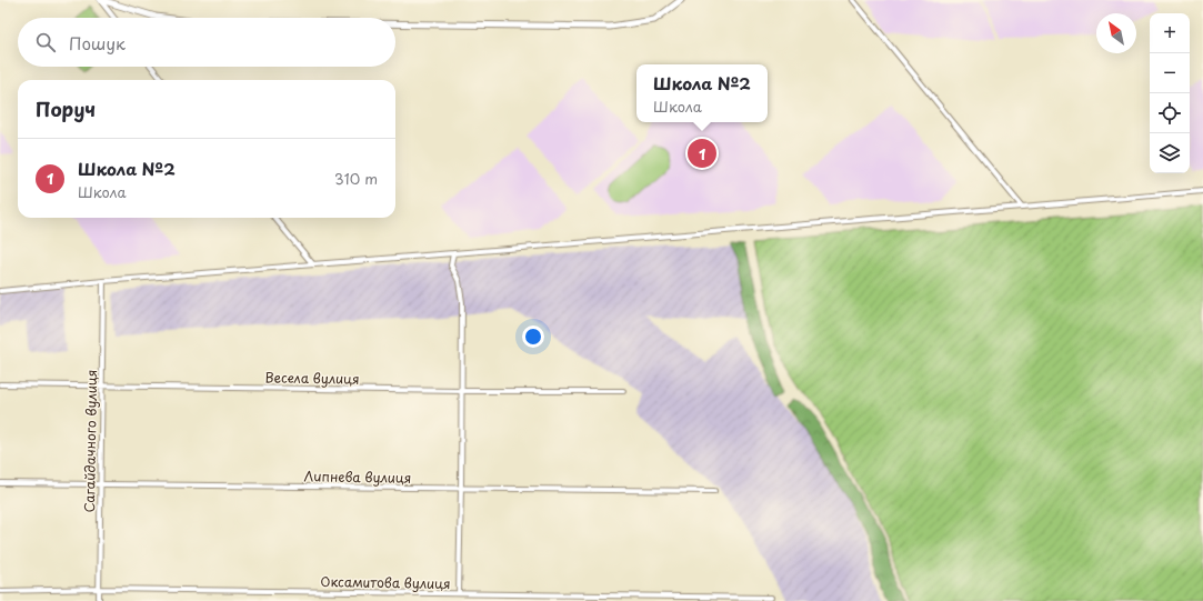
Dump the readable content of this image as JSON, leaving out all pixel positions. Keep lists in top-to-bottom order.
{
  "streets": {
    "street": [
      "Весела вулиця",
      "Сагайдачного вулиця",
      "Липнева вулиця",
      "Оксамитова вулиця"
    ]
  },
  "crossings": [
    ["Весела вулиця", "Сагайдачного вулиця"],
    ["Сагайдачного вулиця", "Липнева вулиця"],
    ["Сагайдачного вулиця", "Оксамитова вулиця"]
  ],
  "north": "top left",
  "page": {
    "map_buttons": ["+", "−"],
    "search": "Пошук",
    "popup": ["Школа №2", "Школа"],
    "heading": "Поруч",
    "pins": "1",
    "list": [
      {
        "mark": "1",
        "name": "Школа №2",
        "note": "Школа",
        "value": "310 m"
      }
    ]
  }
}
